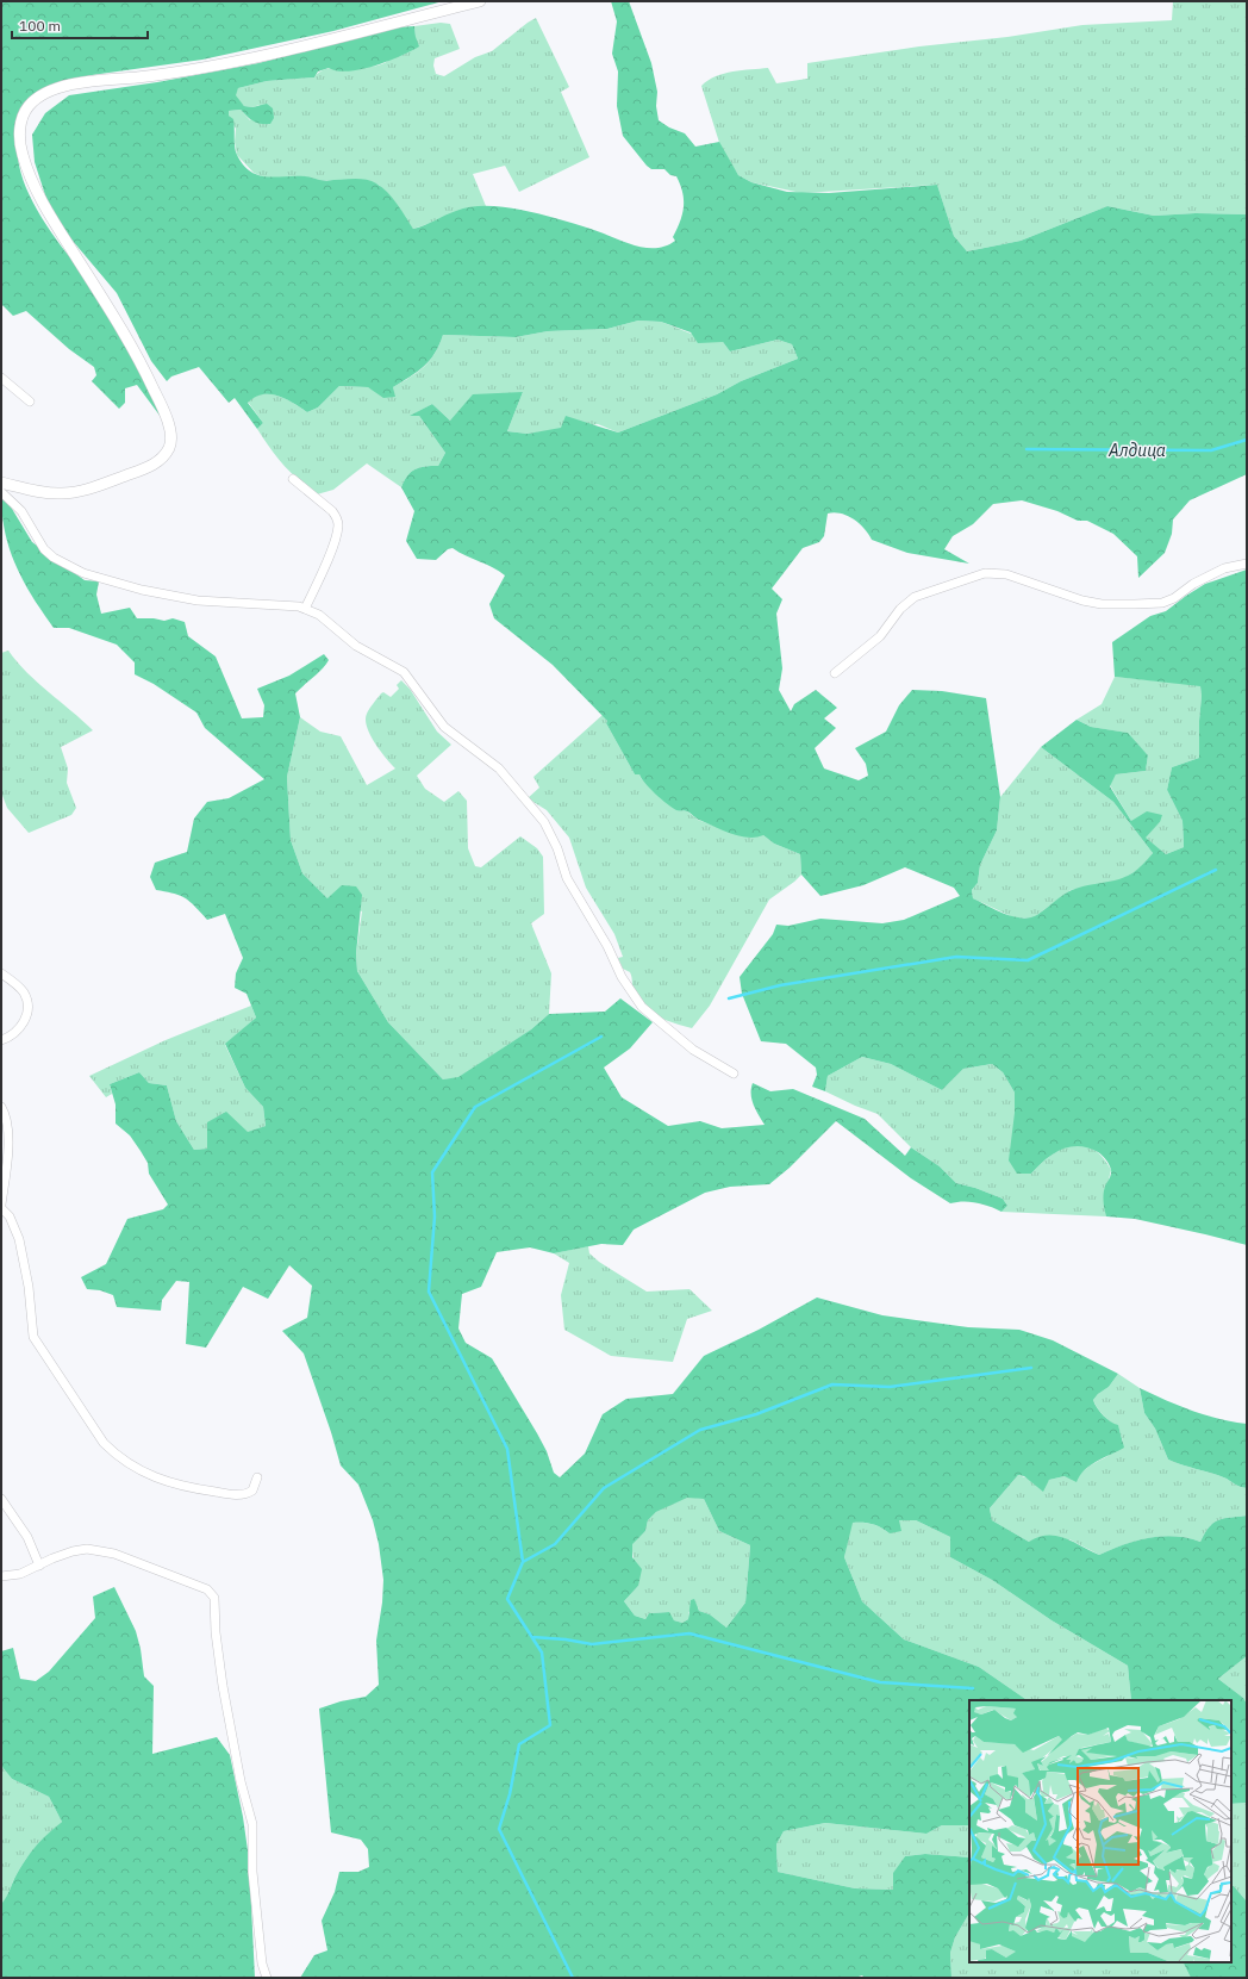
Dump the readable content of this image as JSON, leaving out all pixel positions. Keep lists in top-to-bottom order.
{
  "water": ["Алдица"],
  "scale_bar": "100 m"
}
